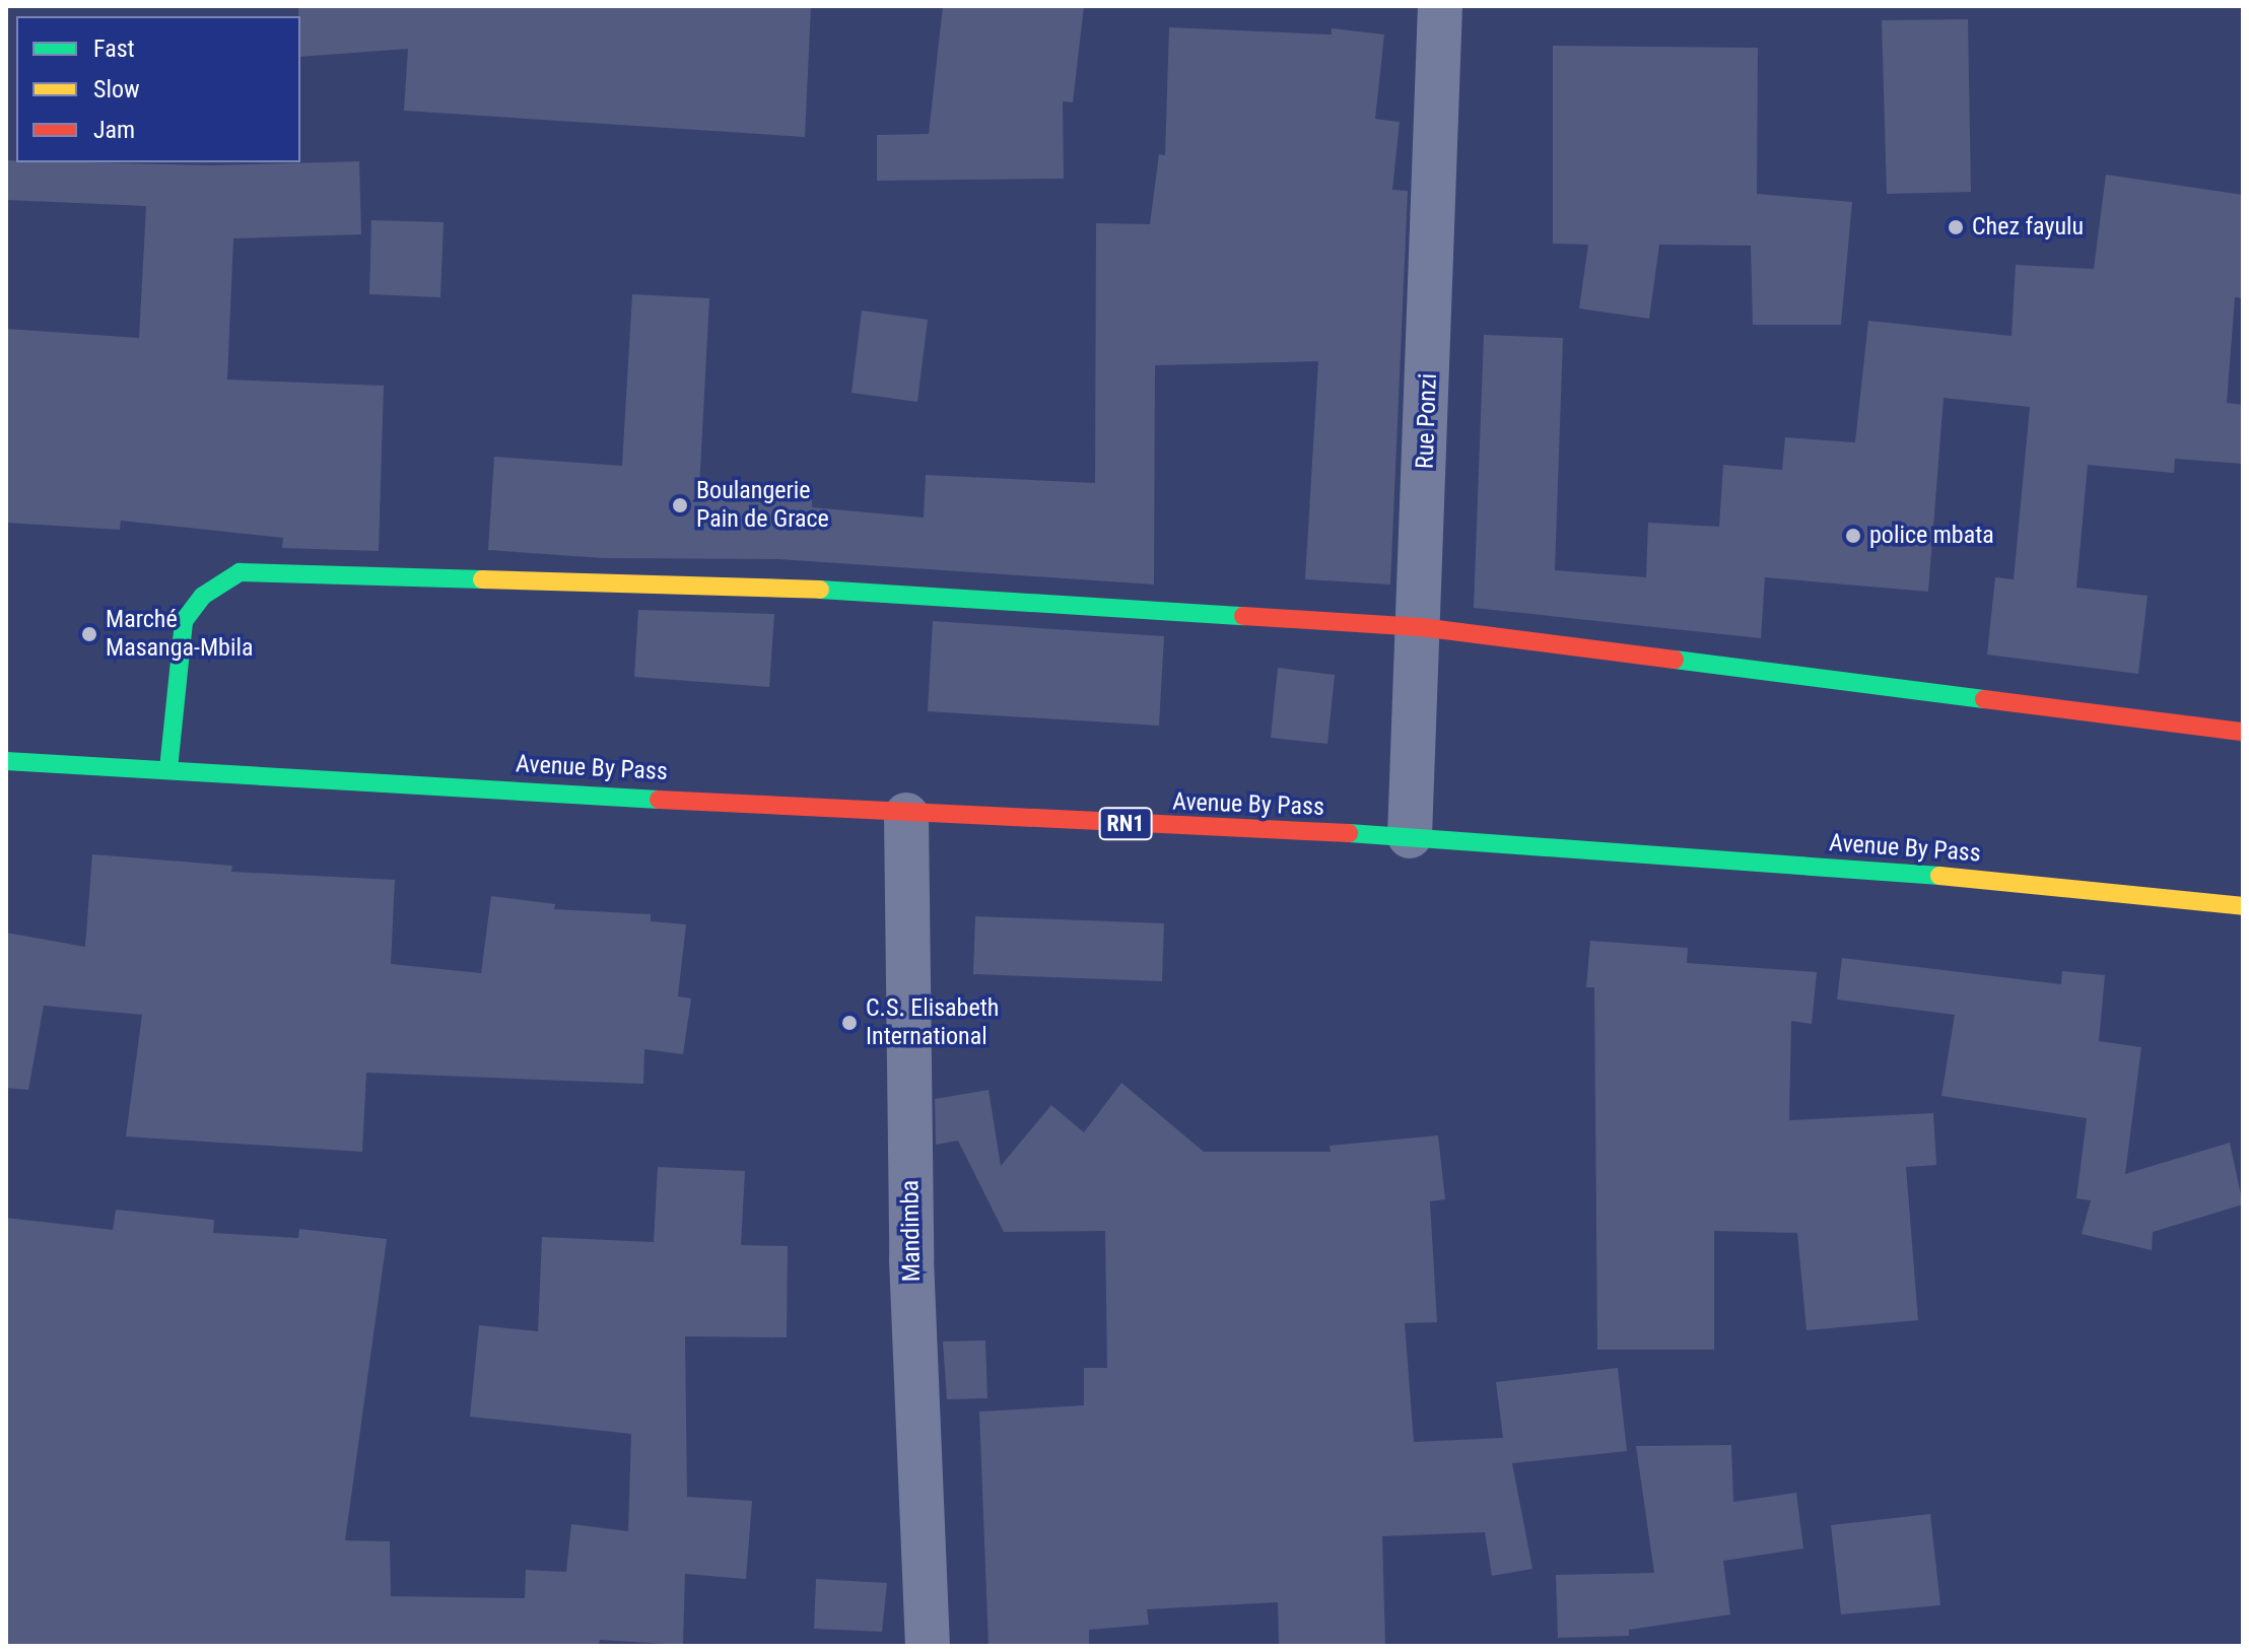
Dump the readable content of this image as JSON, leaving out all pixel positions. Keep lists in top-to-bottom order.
{
  "streets": {
    "main road": ["Avenue By Pass", "RN1"],
    "street": ["Rue Ponzi", "Mandimba"]
  },
  "crossings": [
    ["Rue Ponzi", "Avenue By Pass"],
    ["Avenue By Pass", "Mandimba"]
  ],
  "places": [
    "Chez fayulu",
    "Boulangerie Pain de Grace",
    "police mbata",
    "Marché Masanga-Mbila",
    "C.S. Elisabeth International"
  ],
  "legend": ["Fast", "Slow", "Jam"]
}
